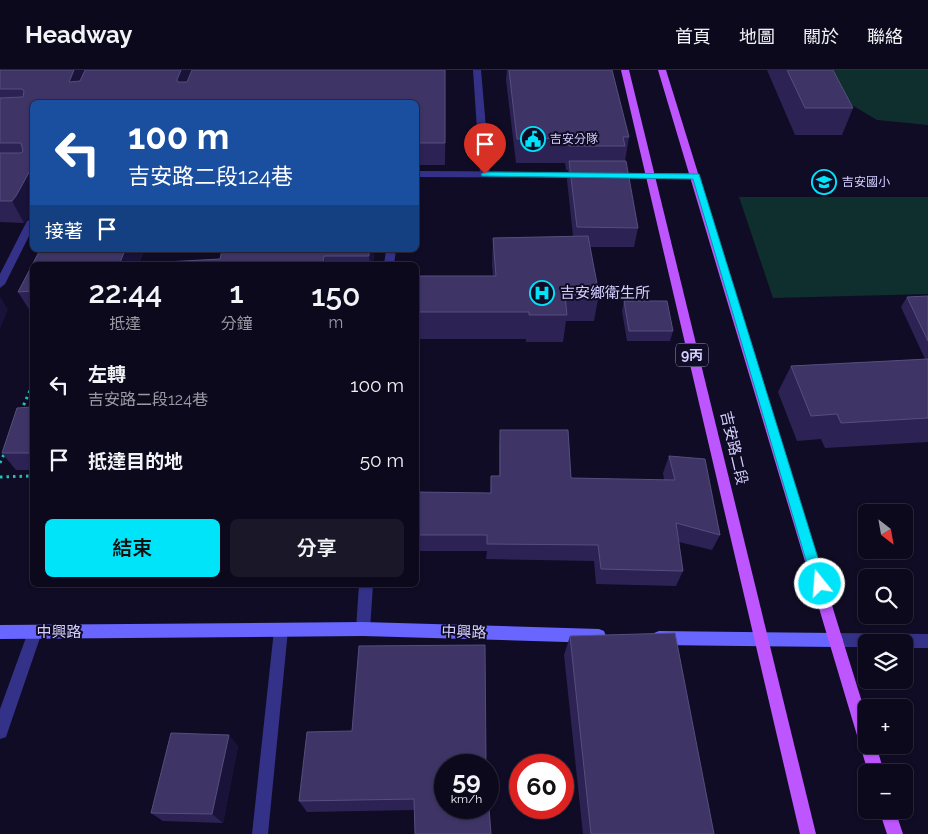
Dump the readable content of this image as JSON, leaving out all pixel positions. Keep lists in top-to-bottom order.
{
  "streets": {
    "main road": ["9丙", "吉安路二段"],
    "street": ["中興路"]
  },
  "places": {
    "public building": ["吉安分隊"],
    "school or university": ["吉安國小"],
    "hospital": ["吉安鄉衛生所"]
  },
  "north": "bottom right",
  "page": {
    "header": "Headway",
    "nav": [
      "首頁",
      "地圖",
      "關於",
      "聯絡"
    ],
    "turn": ["100 m", "吉安路二段124巷"],
    "then": "接著",
    "eta": [
      "22:44",
      "抵達",
      "1",
      "分鐘",
      "150",
      "m"
    ],
    "list": [
      {
        "name": "左轉",
        "note": "吉安路二段124巷",
        "value": "100 m"
      },
      {
        "name": "抵達目的地",
        "value": "50 m"
      }
    ],
    "map_buttons": ["+", "−"],
    "buttons": ["結束", "分享"],
    "speed": "59 km/h",
    "limit": "60"
  }
}
